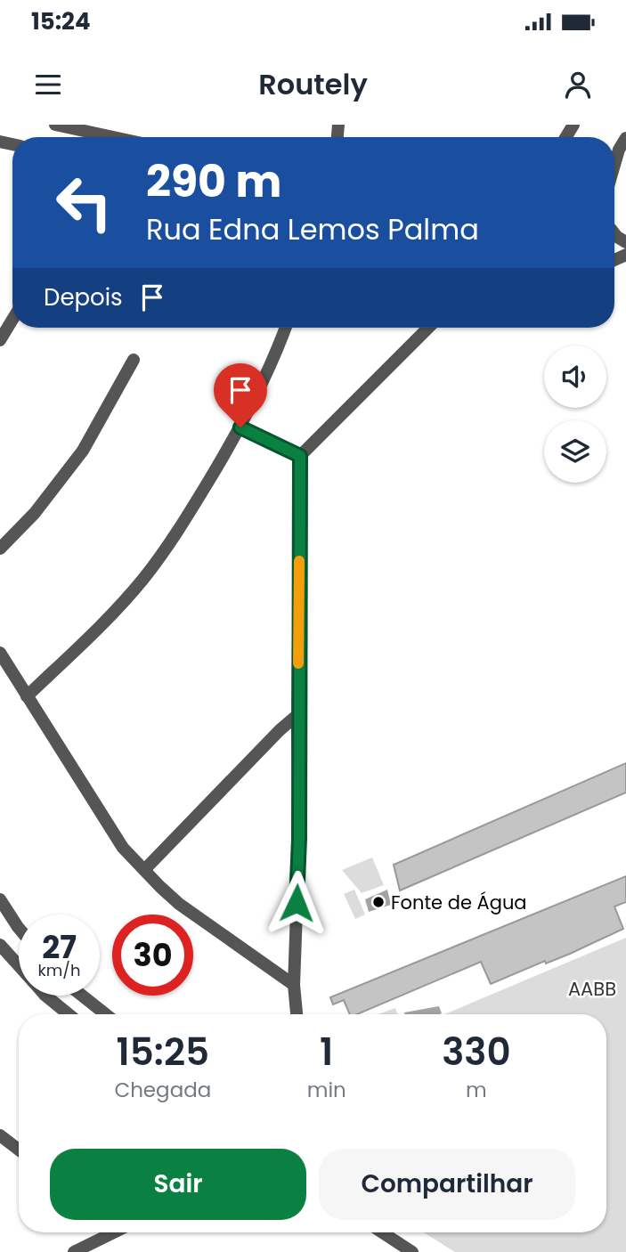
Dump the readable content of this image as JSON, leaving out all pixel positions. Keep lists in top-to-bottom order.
{
  "parks": ["AABB"],
  "places": ["Fonte de Água"],
  "page": {
    "status": "15:24",
    "header": "Routely",
    "turn": ["290 m", "Rua Edna Lemos Palma"],
    "then": "Depois",
    "speed": "27 km/h",
    "limit": "30",
    "eta": [
      "15:25",
      "Chegada",
      "1",
      "min",
      "330",
      "m"
    ],
    "buttons": ["Sair", "Compartilhar"]
  }
}
